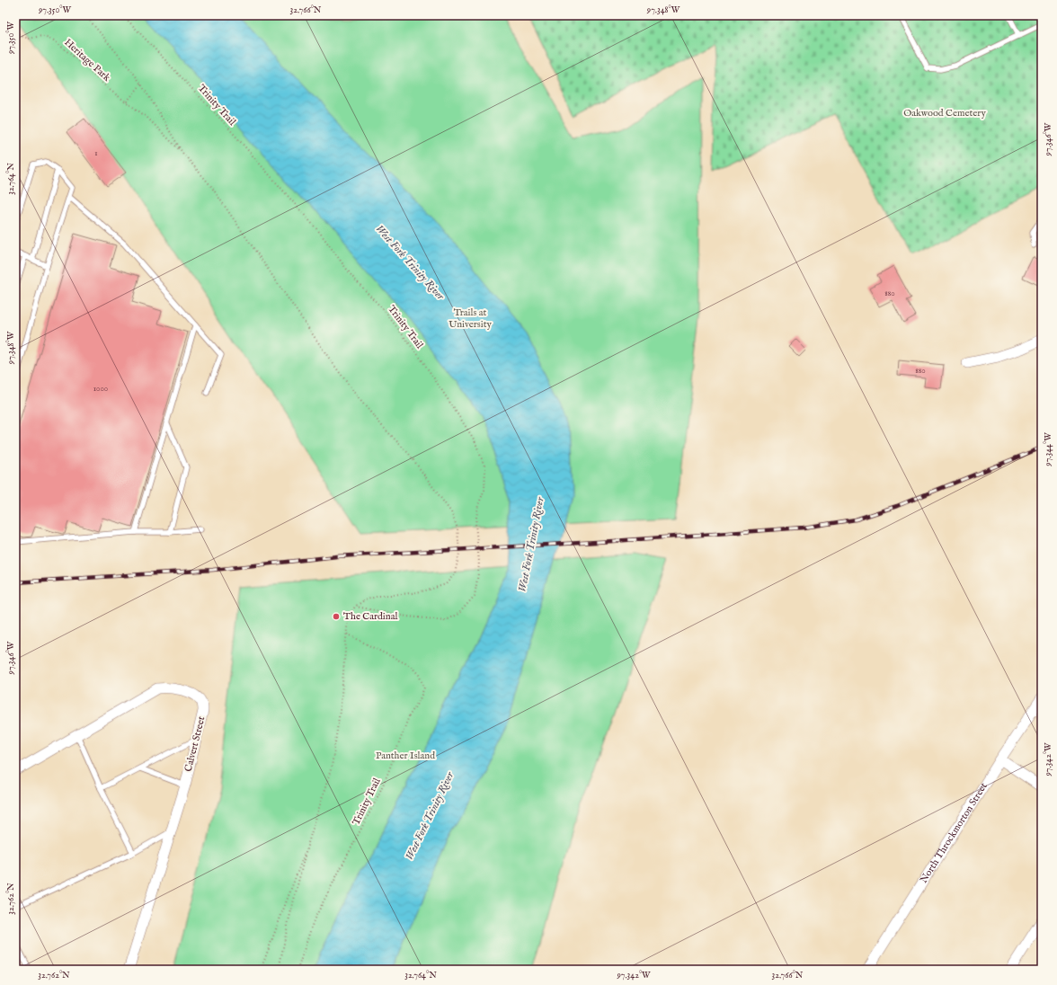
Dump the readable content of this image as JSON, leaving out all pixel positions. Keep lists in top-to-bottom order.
{
  "streets": {
    "street": ["Calvert Street", "North Throckmorton Street"],
    "path": ["Heritage Park", "Trinity Trail"]
  },
  "water": ["West Fork Trinity River"],
  "parks": ["Oakwood Cemetery", "Trails at University", "Panther Island"],
  "places": ["The Cardinal"],
  "house_numbers": [
    "1",
    "880",
    "880",
    "1000"
  ],
  "coordinates": [
    "97.350°W",
    "32.766°N",
    "97.348°W",
    "97.346°W",
    "32.764°N",
    "97.344°W",
    "97.342°W",
    "32.762°N"
  ]
}
